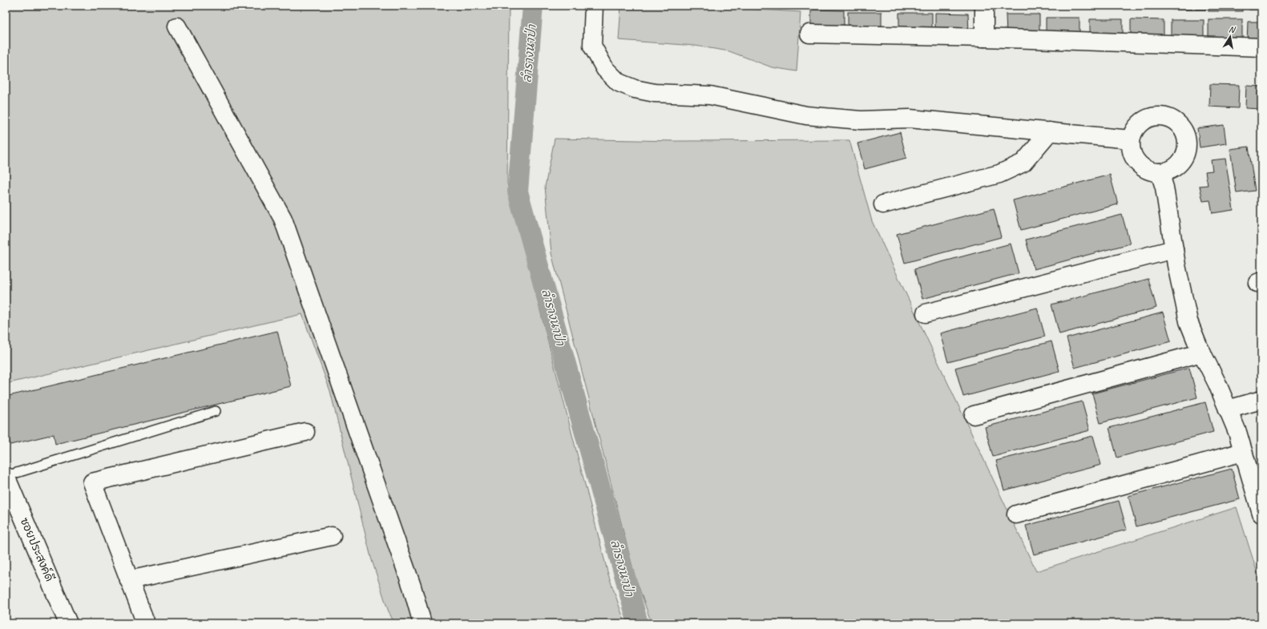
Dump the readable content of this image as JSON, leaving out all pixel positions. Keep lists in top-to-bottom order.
{
  "streets": {
    "street": ["ซอยประสงค์ดี"]
  },
  "water": ["ลำรางนาป่า"],
  "north": "top"
}
